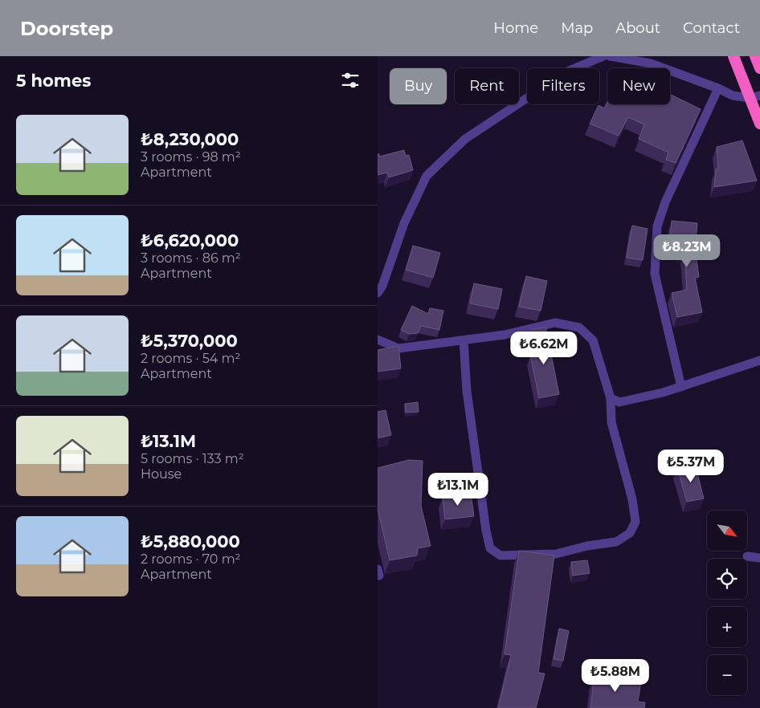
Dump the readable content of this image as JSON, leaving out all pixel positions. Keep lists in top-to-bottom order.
{
  "north": "bottom right",
  "page": {
    "header": "Doorstep",
    "nav": [
      "Home",
      "Map",
      "About",
      "Contact"
    ],
    "heading": "5 homes",
    "chip": [
      "Buy",
      "Rent",
      "Filters",
      "New"
    ],
    "list": [
      {
        "name": "₺8,230,000",
        "note": "3 rooms · 98 m² · Apartment"
      },
      {
        "name": "₺6,620,000",
        "note": "3 rooms · 86 m² · Apartment"
      },
      {
        "name": "₺5,370,000",
        "note": "2 rooms · 54 m² · Apartment"
      },
      {
        "name": "₺13.1M",
        "note": "5 rooms · 133 m² · House"
      },
      {
        "name": "₺5,880,000",
        "note": "2 rooms · 70 m² · Apartment"
      }
    ],
    "price": [
      "₺8.23M",
      "₺6.62M",
      "₺5.37M",
      "₺13.1M",
      "₺5.88M"
    ],
    "map_buttons": ["+", "−"]
  }
}
